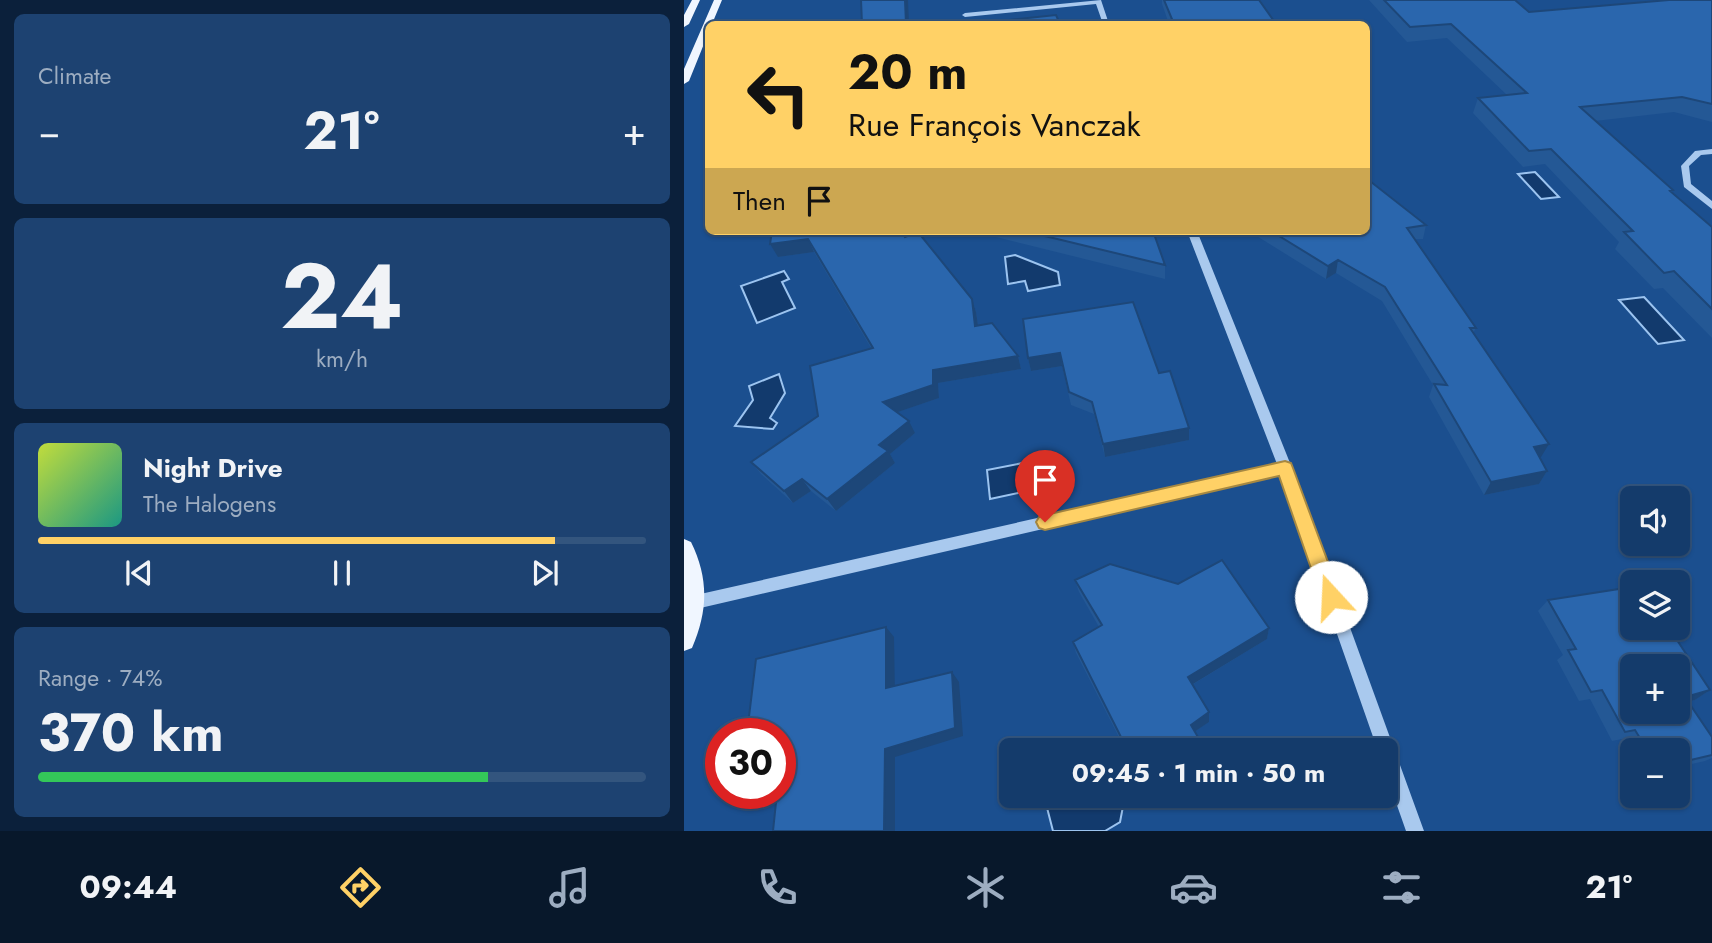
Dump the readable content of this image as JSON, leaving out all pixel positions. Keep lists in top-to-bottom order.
{
  "page": {
    "tile": [
      "Climate",
      ["24", "km/h"],
      ["Range · 74%", "370 km"]
    ],
    "turn": ["20 m", "Rue François Vanczak"],
    "heat": ["−", "21°", "+"],
    "then": "Then",
    "song": ["Night Drive", "The Halogens"],
    "map_buttons": ["+", "−"],
    "limit": "30",
    "trip": "09:45 · 1 min · 50 m",
    "tabs": ["09:44", "21°"]
  }
}
